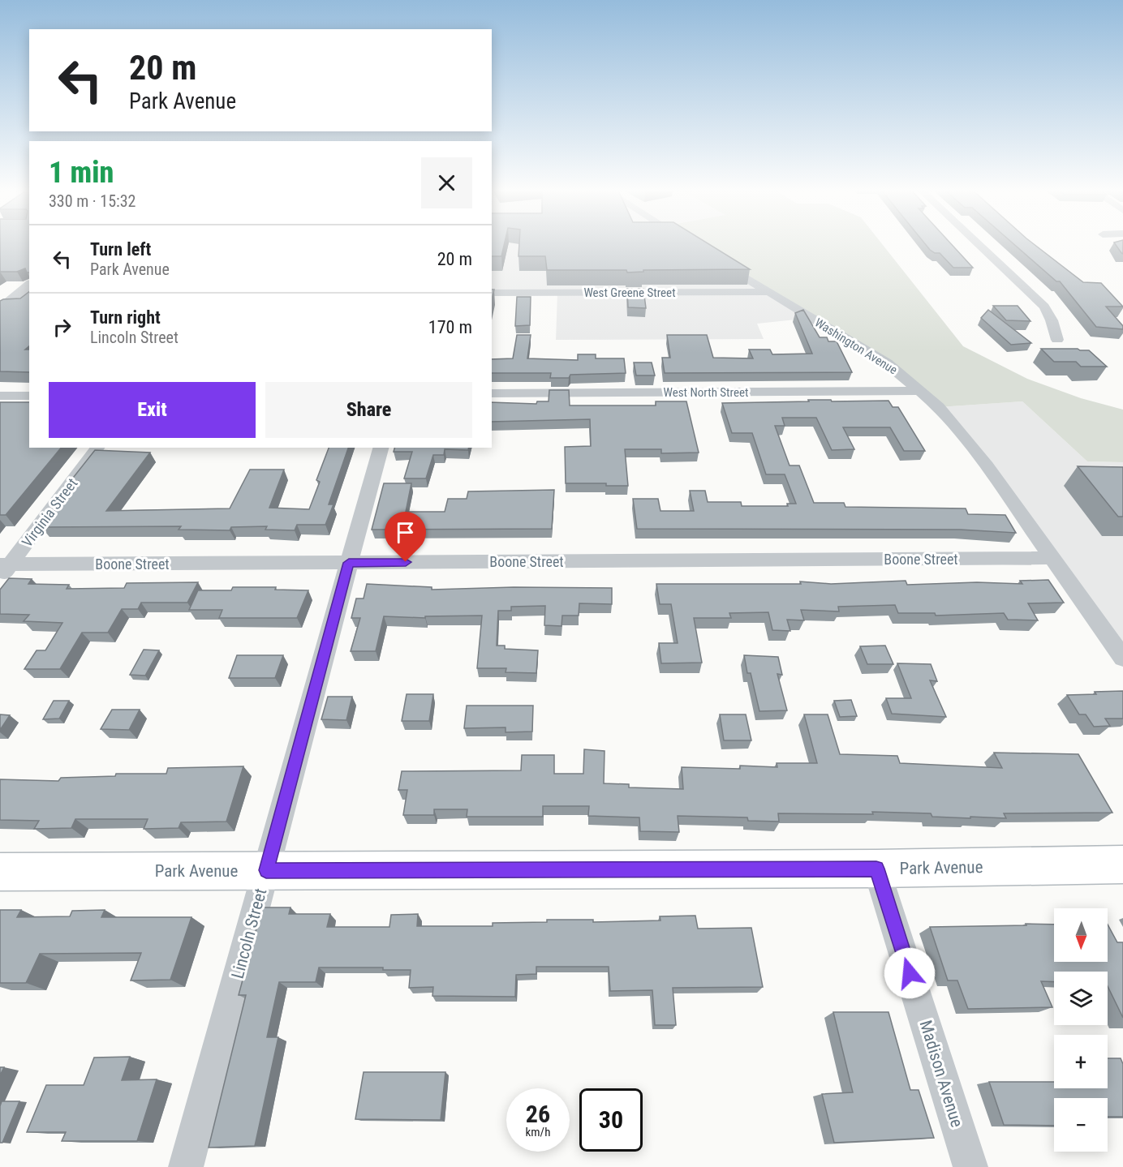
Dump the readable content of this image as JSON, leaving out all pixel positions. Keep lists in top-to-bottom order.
{
  "streets": {
    "street": [
      "West Greene Street",
      "Washington Avenue",
      "West North Street",
      "Virginia Street",
      "Boone Street",
      "Park Avenue",
      "Lincoln Street",
      "Madison Avenue"
    ]
  },
  "crossings": [
    ["West Greene Street", "Washington Avenue"],
    ["Washington Avenue", "West North Street"],
    ["Washington Avenue", "Boone Street"],
    ["Virginia Street", "Boone Street"],
    ["Boone Street", "Lincoln Street"],
    ["Park Avenue", "Lincoln Street"],
    ["Park Avenue", "Madison Avenue"]
  ],
  "north": "bottom",
  "page": {
    "turn": ["20 m", "Park Avenue"],
    "heading": ["1 min", "330 m · 15:32"],
    "list": [
      {
        "name": "Turn left",
        "note": "Park Avenue",
        "value": "20 m"
      },
      {
        "name": "Turn right",
        "note": "Lincoln Street",
        "value": "170 m"
      }
    ],
    "buttons": ["Exit", "Share"],
    "map_buttons": ["+", "−"],
    "speed": "26 km/h",
    "limit": "30"
  }
}
